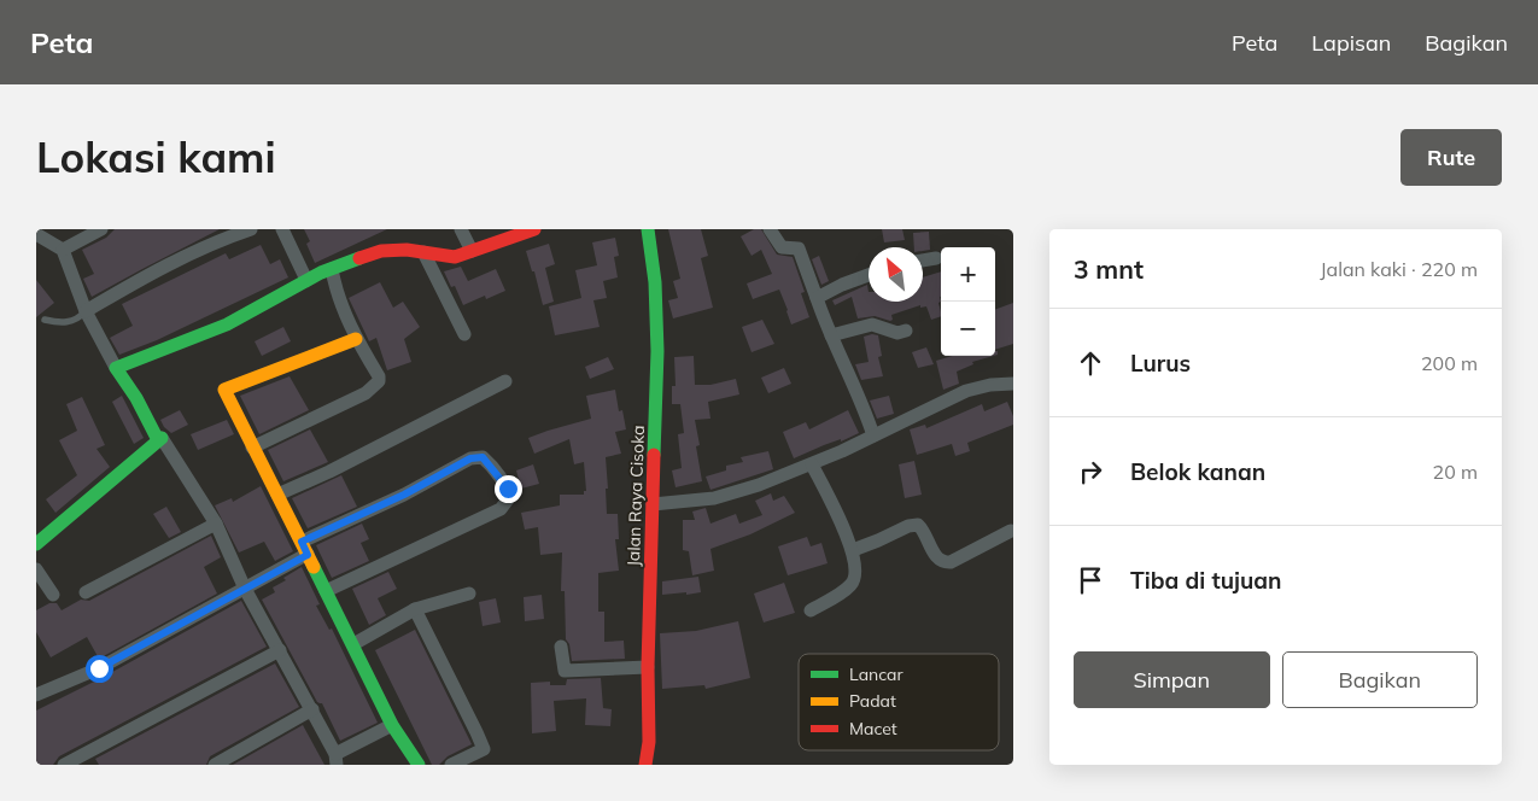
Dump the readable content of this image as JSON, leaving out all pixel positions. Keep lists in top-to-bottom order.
{
  "streets": {
    "street": ["Jalan Raya Cisoka"]
  },
  "legend": ["Lancar", "Padat", "Macet"],
  "north": "top left",
  "page": {
    "header": "Peta",
    "nav": ["Peta", "Lapisan", "Bagikan"],
    "buttons": [
      "Rute",
      ["Simpan", "Bagikan"]
    ],
    "title": "Lokasi kami",
    "heading": ["3 mnt", "Jalan kaki · 220 m"],
    "map_buttons": ["+", "−"],
    "list": [
      ["Lurus", "200 m"],
      ["Belok kanan", "20 m"],
      "Tiba di tujuan"
    ]
  }
}
